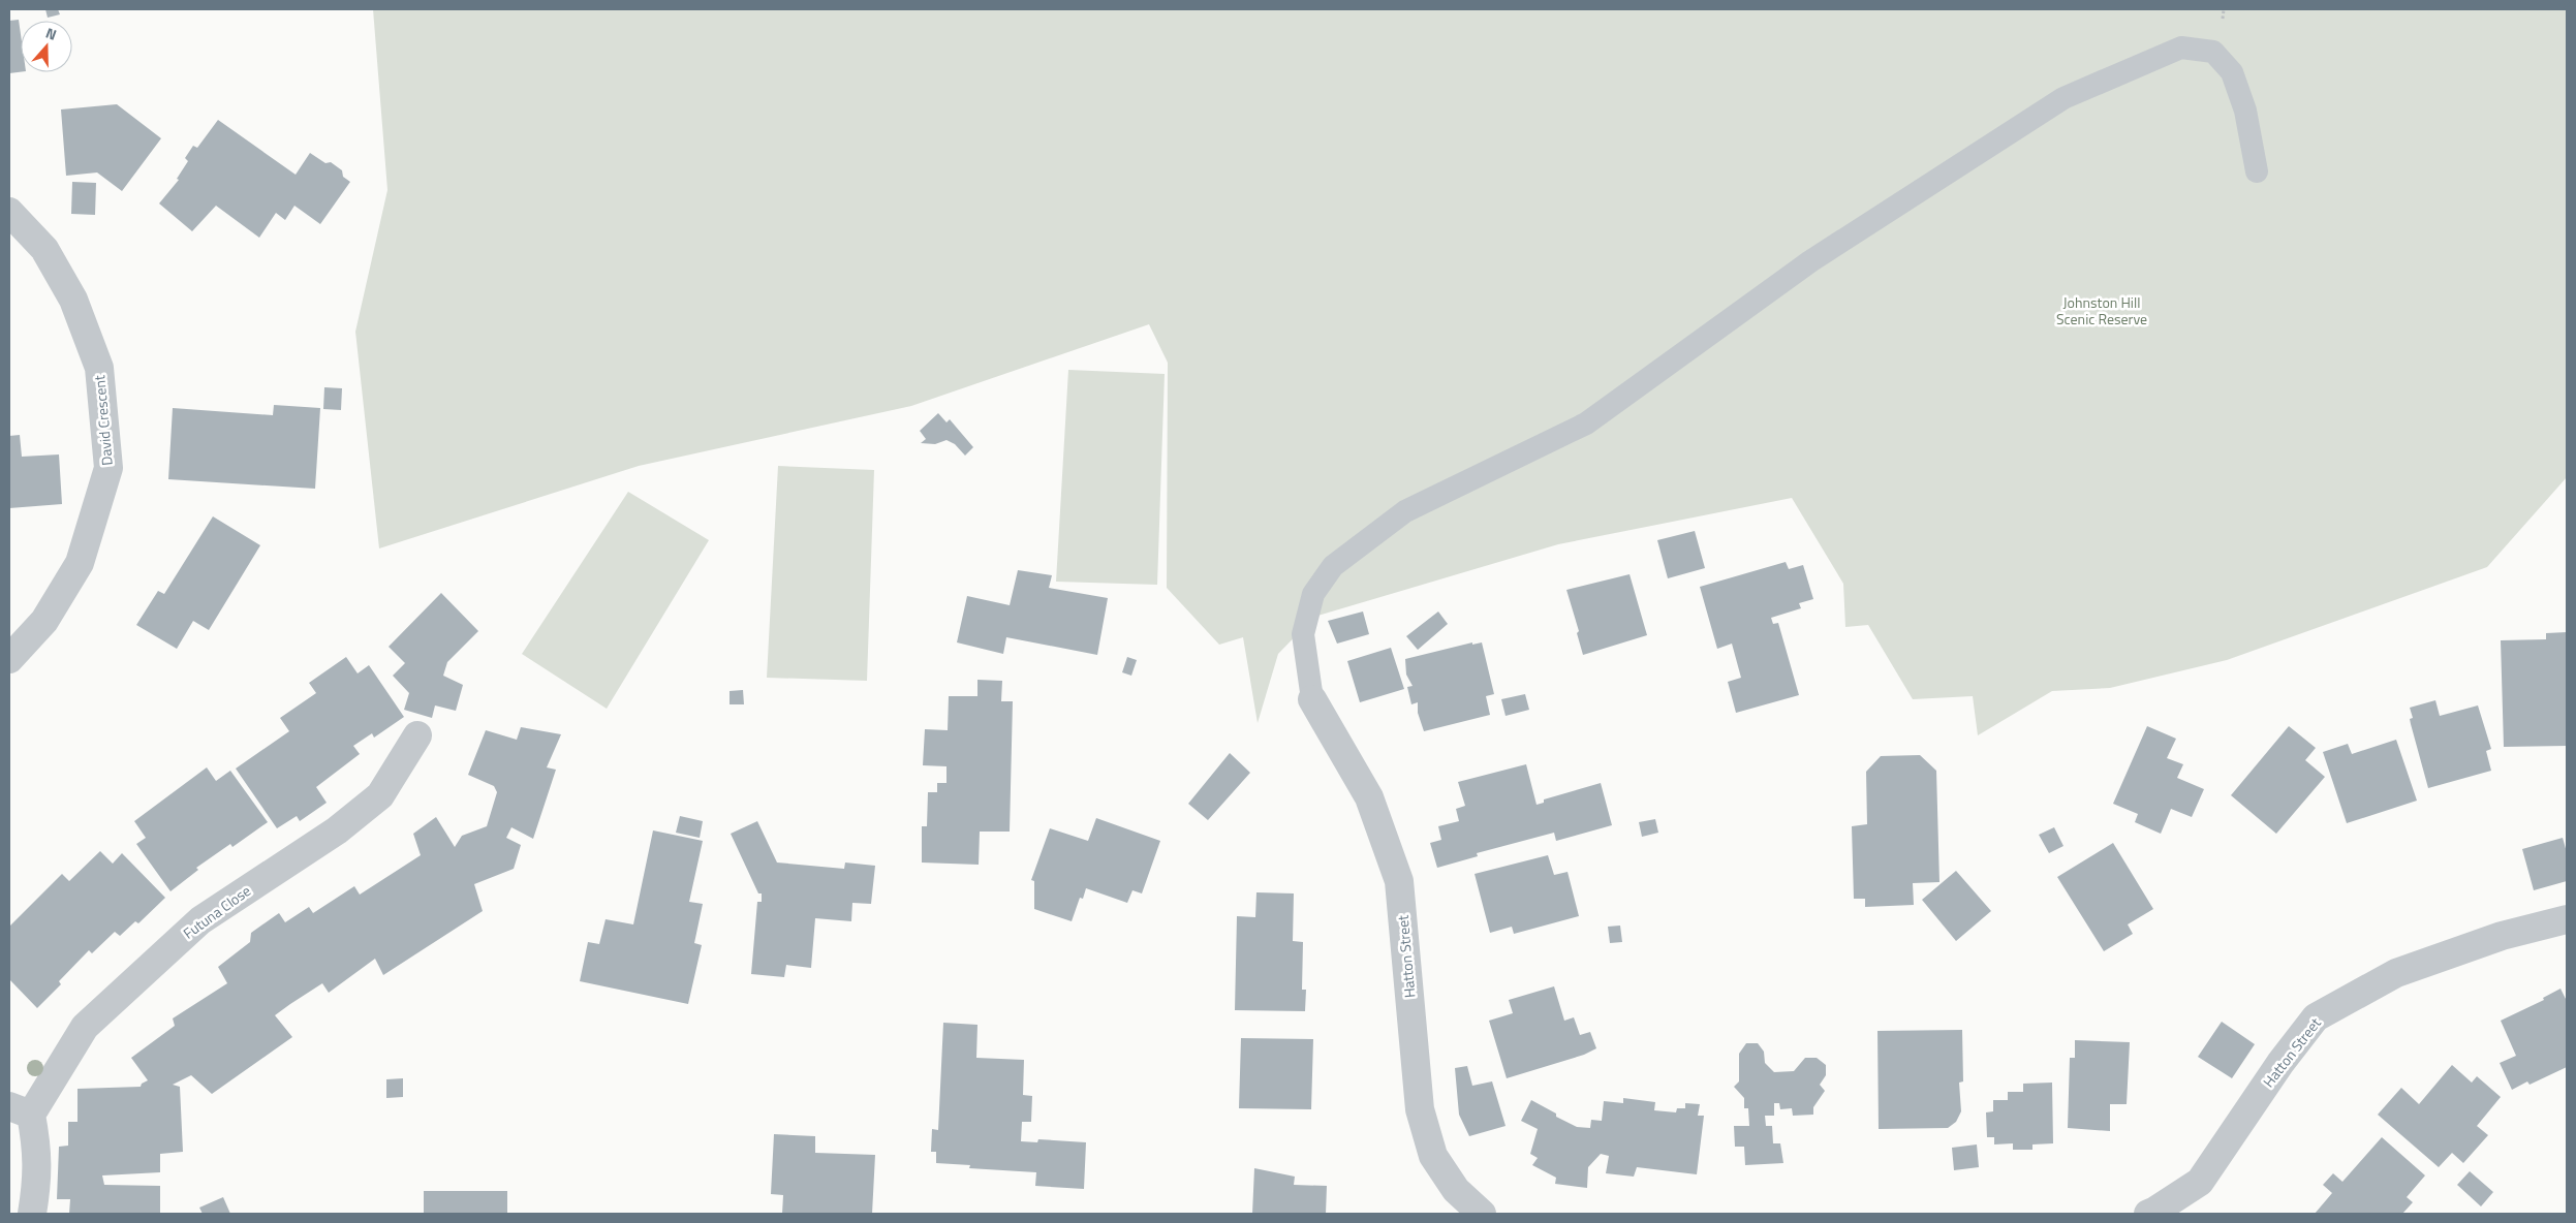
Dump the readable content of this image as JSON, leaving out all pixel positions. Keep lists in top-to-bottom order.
{
  "streets": {
    "street": ["David Crescent", "Futuna Close", "Hatton Street"]
  },
  "parks": ["Johnston Hill Scenic Reserve"],
  "north": "top"
}
